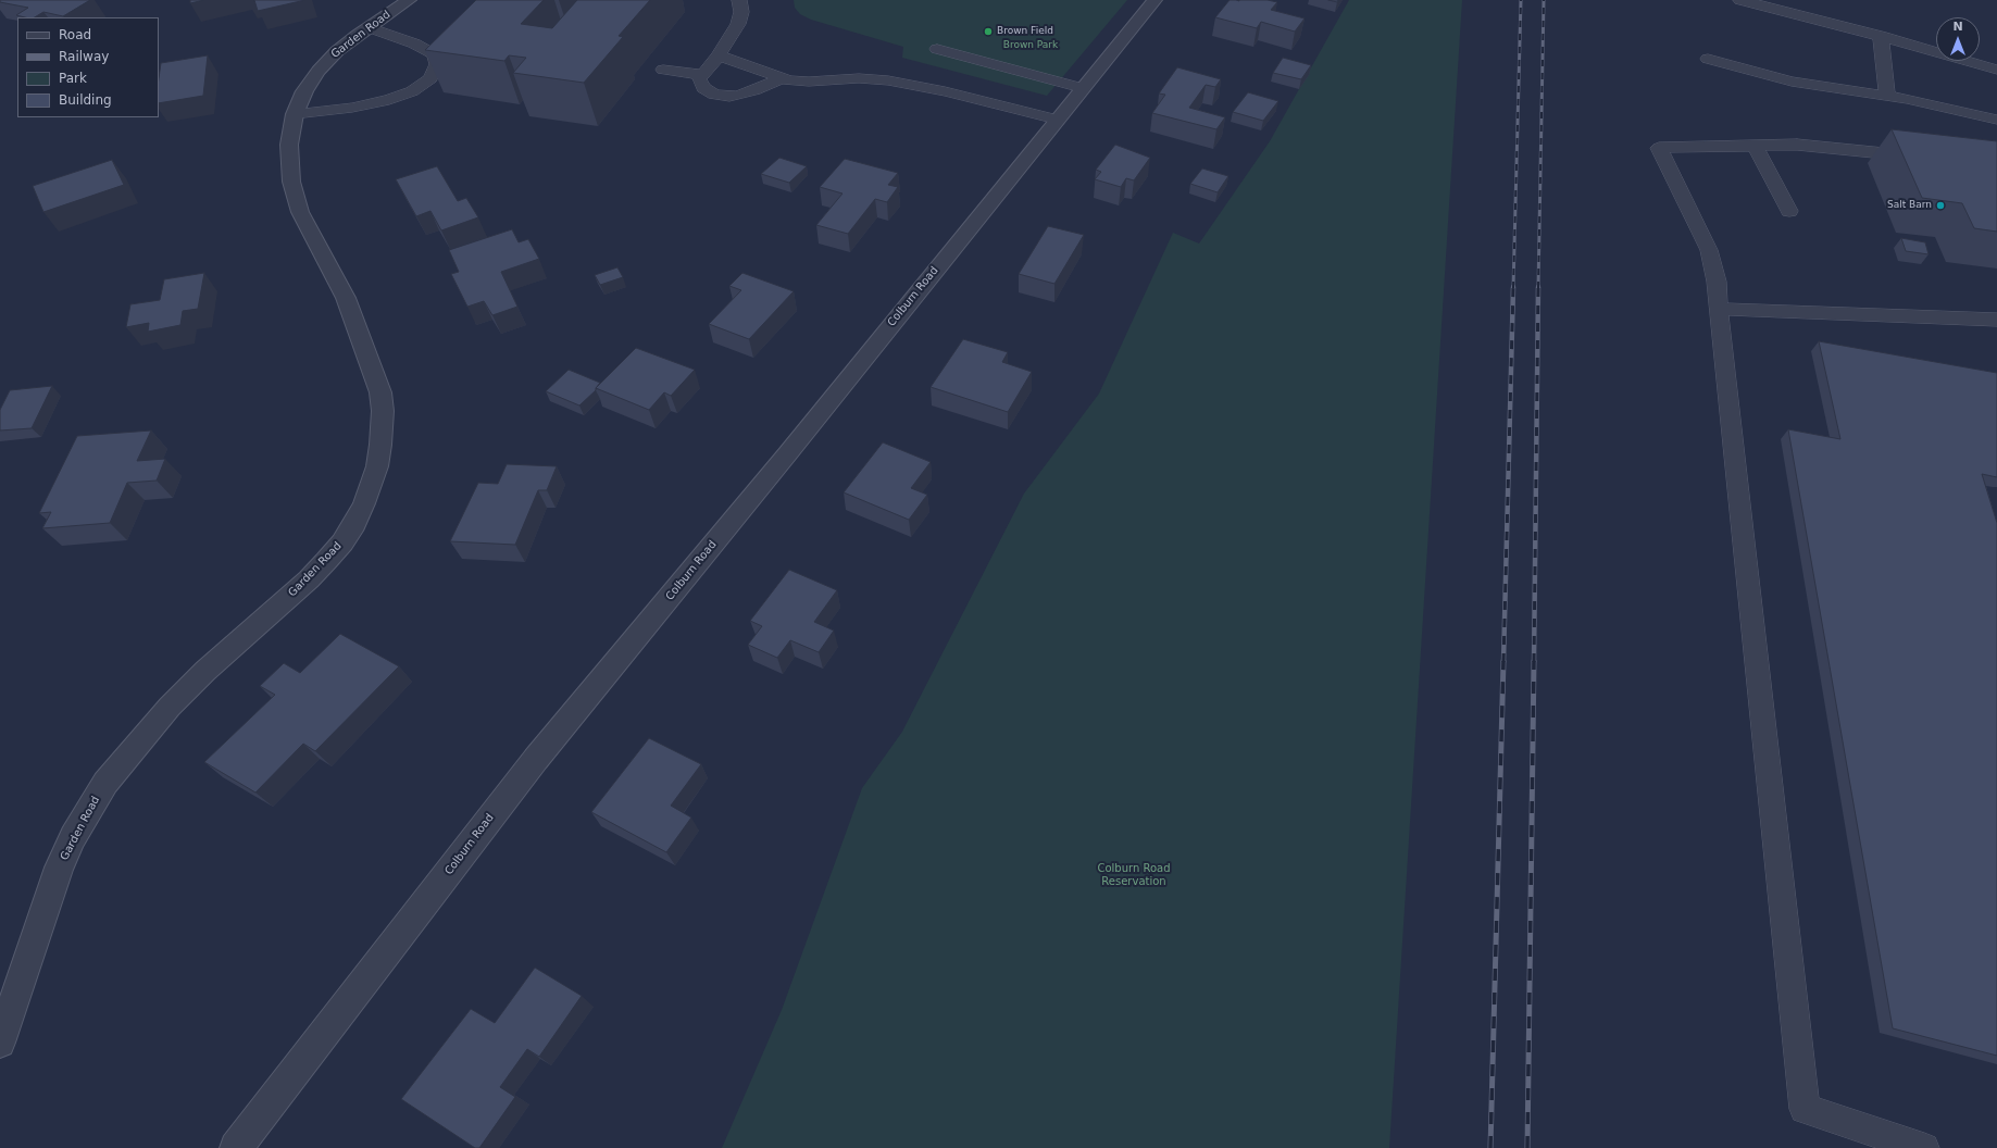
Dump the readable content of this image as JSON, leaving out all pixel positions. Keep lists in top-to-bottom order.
{
  "streets": {
    "street": ["Garden Road", "Colburn Road"]
  },
  "parks": ["Brown Park", "Colburn Road Reservation"],
  "places": ["Brown Field", "Salt Barn"],
  "legend": [
    "Road",
    "Railway",
    "Park",
    "Building"
  ],
  "north": "top"
}
